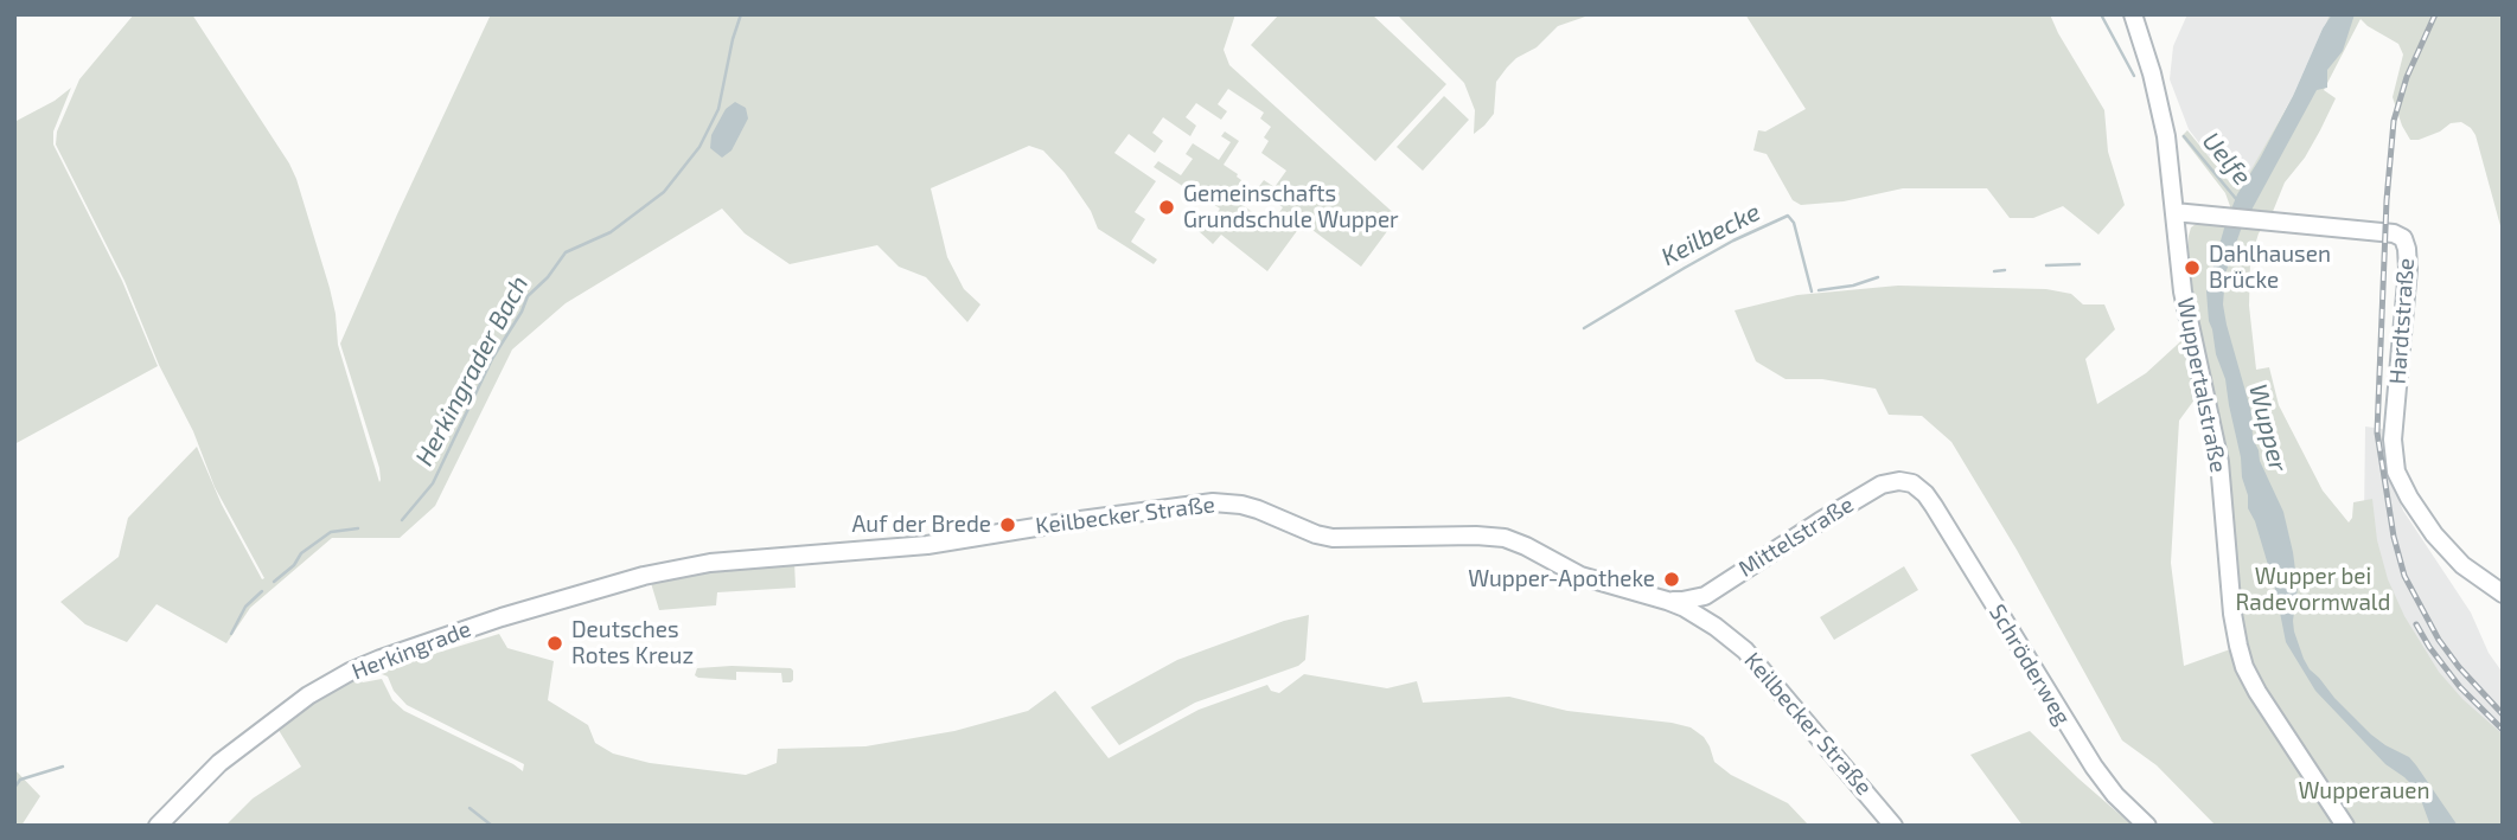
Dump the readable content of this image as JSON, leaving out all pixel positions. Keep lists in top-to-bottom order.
{
  "streets": {
    "main road": [
      "Hardtstraße",
      "Wuppertalstraße",
      "Keilbecker Straße",
      "Mittelstraße",
      "Herkingrade",
      "Schröderweg"
    ]
  },
  "crossings": [
    ["Hardtstraße", "Wuppertalstraße"],
    ["Keilbecker Straße", "Mittelstraße"],
    ["Keilbecker Straße", "Herkingrade"],
    ["Mittelstraße", "Schröderweg"]
  ],
  "water": [
    "Uelfe",
    "Keilbecke",
    "Herkingrader Bach",
    "Wupper"
  ],
  "parks": ["Wupper bei Radevormwald", "Wupperauen"],
  "places": [
    "Gemeinschafts Grundschule Wupper",
    "Dahlhausen Brücke",
    "Auf der Brede",
    "Wupper-Apotheke",
    "Deutsches Rotes Kreuz"
  ]
}
